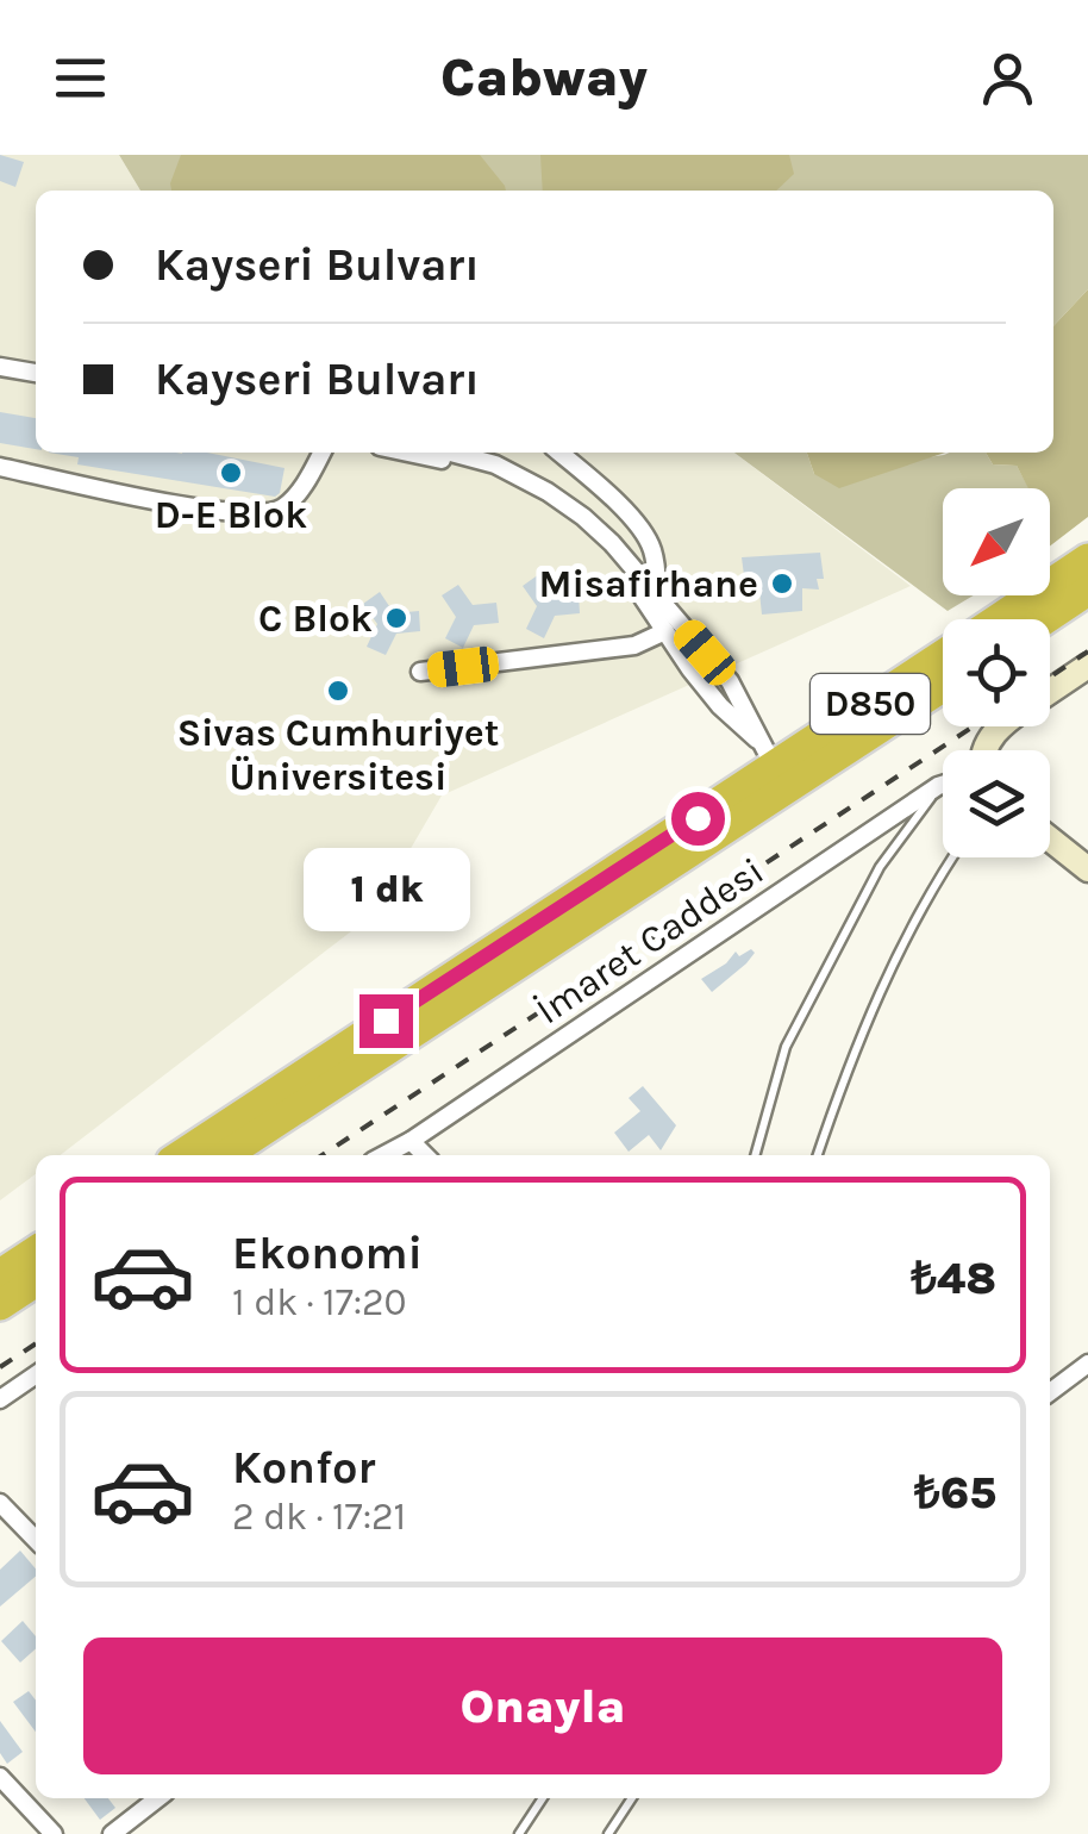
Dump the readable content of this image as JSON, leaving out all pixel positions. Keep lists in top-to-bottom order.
{
  "streets": {
    "highway": ["D850"],
    "street": ["İmaret Caddesi"]
  },
  "places": [
    "D-E Blok",
    "Misafirhane",
    "C Blok",
    "Sivas Cumhuriyet Üniversitesi"
  ],
  "north": "bottom left",
  "page": {
    "header": "Cabway",
    "banner": ["Kayseri Bulvarı", "Kayseri Bulvarı"],
    "bubble": "1 dk",
    "list": [
      {
        "name": "Ekonomi",
        "note": "1 dk · 17:20",
        "value": "₺48"
      },
      {
        "name": "Konfor",
        "note": "2 dk · 17:21",
        "value": "₺65"
      }
    ],
    "buttons": "Onayla"
  }
}
